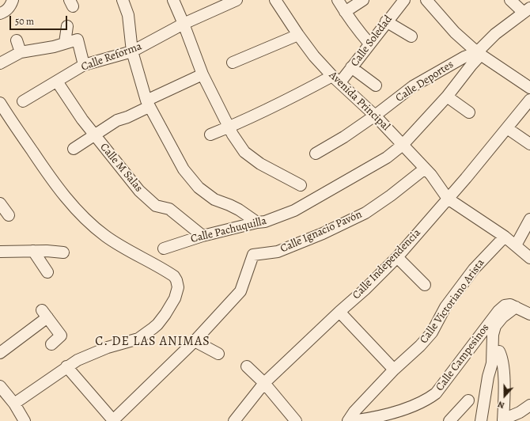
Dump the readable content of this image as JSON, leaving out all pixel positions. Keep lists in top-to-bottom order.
{
  "streets": {
    "street": [
      "Calle Soledad",
      "Calle Reforma",
      "Calle Deportes",
      "Avenida Principal",
      "Calle M Salas",
      "Calle Pachuquilla",
      "Calle Ignacio Pavón",
      "Calle Independencia",
      "Calle Victoriano Arista",
      "Calle Campesinos"
    ]
  },
  "crossings": [
    ["Calle Soledad", "Avenida Principal"],
    ["Calle Reforma", "Calle M Salas"],
    ["Calle Deportes", "Avenida Principal"],
    ["Avenida Principal", "Calle Pachuquilla"],
    ["Avenida Principal", "Calle Ignacio Pavón"],
    ["Avenida Principal", "Calle Independencia"],
    ["Calle M Salas", "Calle Pachuquilla"]
  ],
  "districts": ["C. DE LAS ANIMAS"],
  "scale_bar": "50 m",
  "north": "bottom"
}
